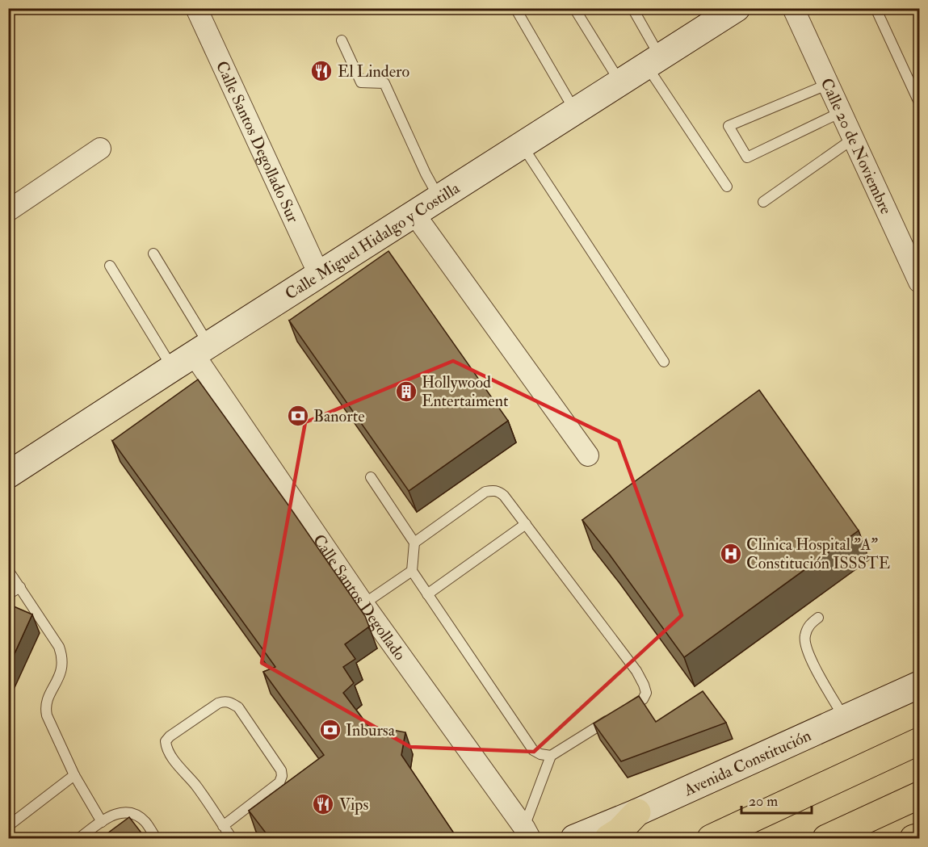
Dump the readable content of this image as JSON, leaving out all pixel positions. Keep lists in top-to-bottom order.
{
  "streets": {
    "street": [
      "Calle Santos Degollado Sur",
      "Calle 20 de Noviembre",
      "Calle Miguel Hidalgo y Costilla",
      "Calle Santos Degollado",
      "Avenida Constitución"
    ]
  },
  "crossings": [
    ["Calle Santos Degollado Sur", "Calle Miguel Hidalgo y Costilla"],
    ["Calle Miguel Hidalgo y Costilla", "Calle Santos Degollado"]
  ],
  "places": {
    "restaurant": ["El Lindero", "Vips"],
    "building": ["Hollywood Entertaiment"],
    "bank": ["Banorte", "Inbursa"],
    "hospital": ["Clinica Hospital \"A\" Constitución ISSSTE"]
  },
  "scale_bar": "20 m"
}
